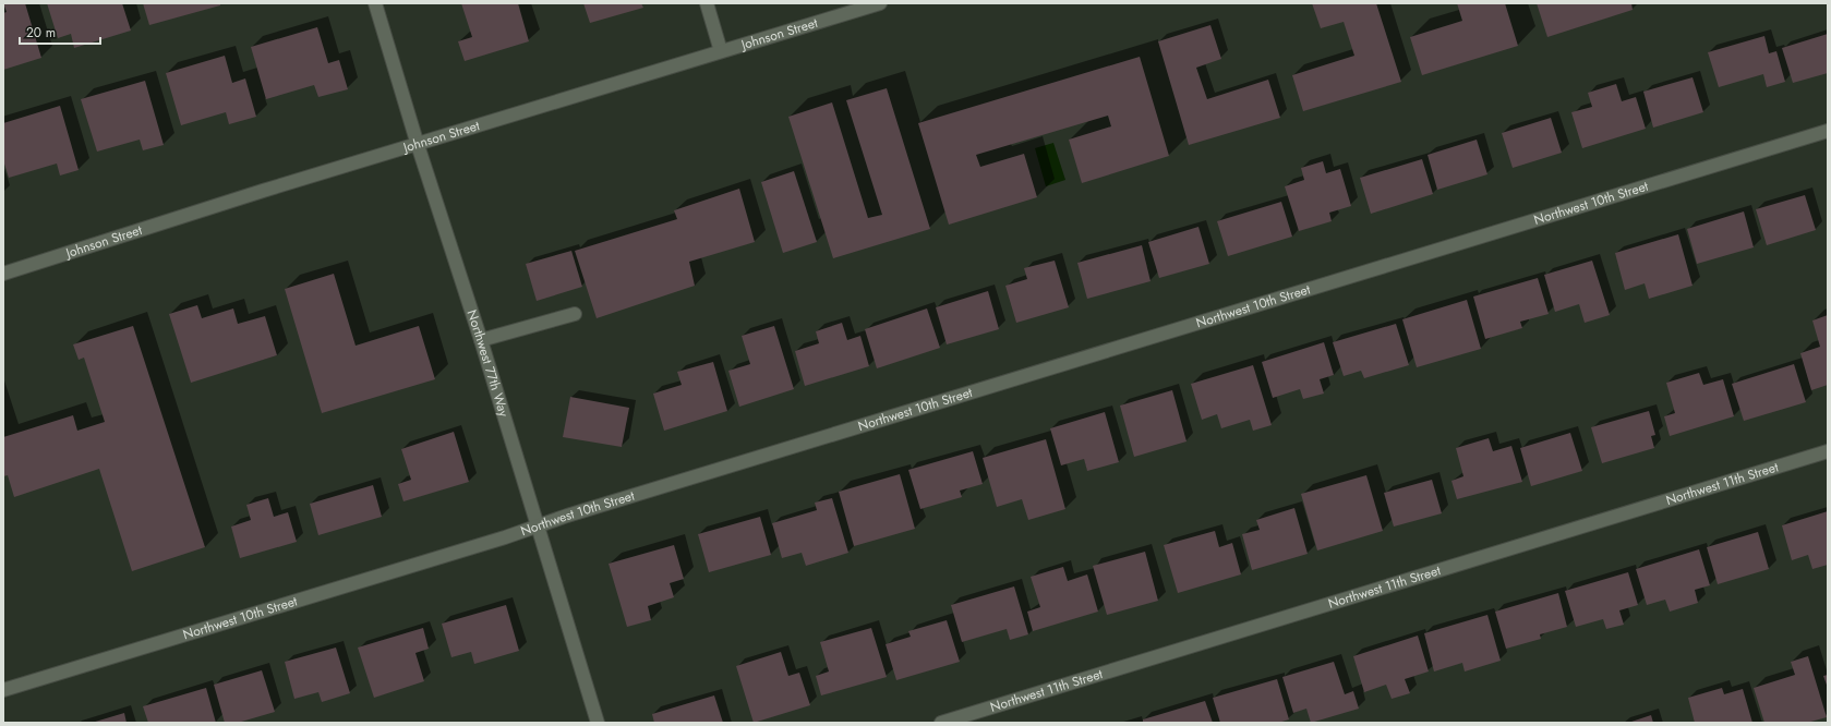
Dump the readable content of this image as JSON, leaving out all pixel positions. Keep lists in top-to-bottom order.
{
  "streets": {
    "street": [
      "Johnson Street",
      "Northwest 10th Street",
      "Northwest 77th Way",
      "Northwest 11th Street"
    ]
  },
  "crossings": [
    ["Johnson Street", "Northwest 77th Way"],
    ["Northwest 10th Street", "Northwest 77th Way"]
  ],
  "scale_bar": "20 m"
}
